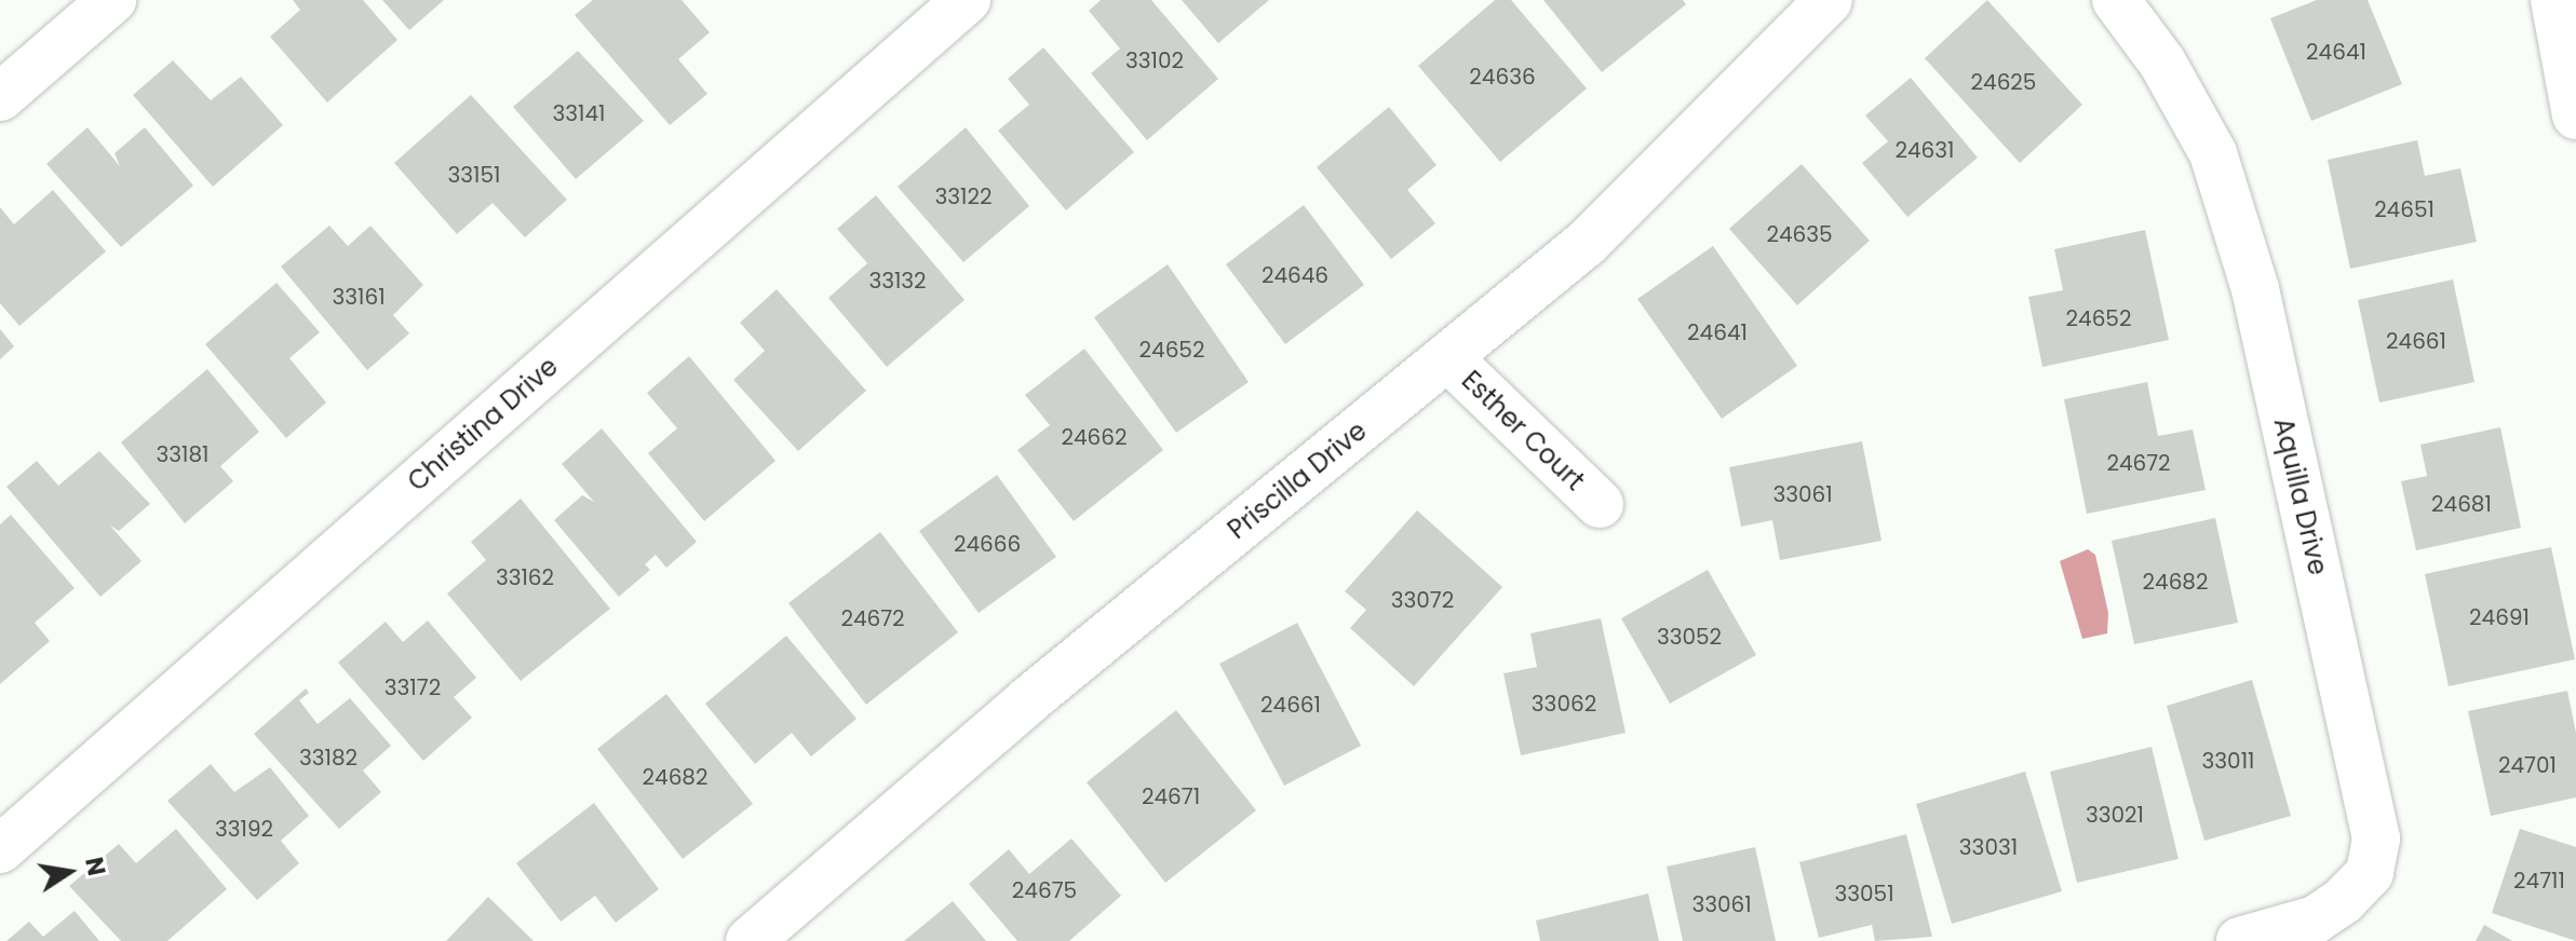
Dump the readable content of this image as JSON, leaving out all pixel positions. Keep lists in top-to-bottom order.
{
  "streets": {
    "street": [
      "Christina Drive",
      "Esther Court",
      "Priscilla Drive",
      "Aquilla Drive"
    ]
  },
  "crossings": [
    ["Esther Court", "Priscilla Drive"]
  ],
  "house_numbers": [
    "24641",
    "33102",
    "24636",
    "24625",
    "33141",
    "24631",
    "33151",
    "33122",
    "24651",
    "24635",
    "24646",
    "33132",
    "33161",
    "24652",
    "24641",
    "24661",
    "24652",
    "24662",
    "33181",
    "24672",
    "33061",
    "24681",
    "24666",
    "33162",
    "24682",
    "33072",
    "24691",
    "24672",
    "33052",
    "33172",
    "33062",
    "24661",
    "33182",
    "33011",
    "24701",
    "24682",
    "24671",
    "33021",
    "33192",
    "33031",
    "24711",
    "24675",
    "33051",
    "33061"
  ],
  "north": "right"
}
